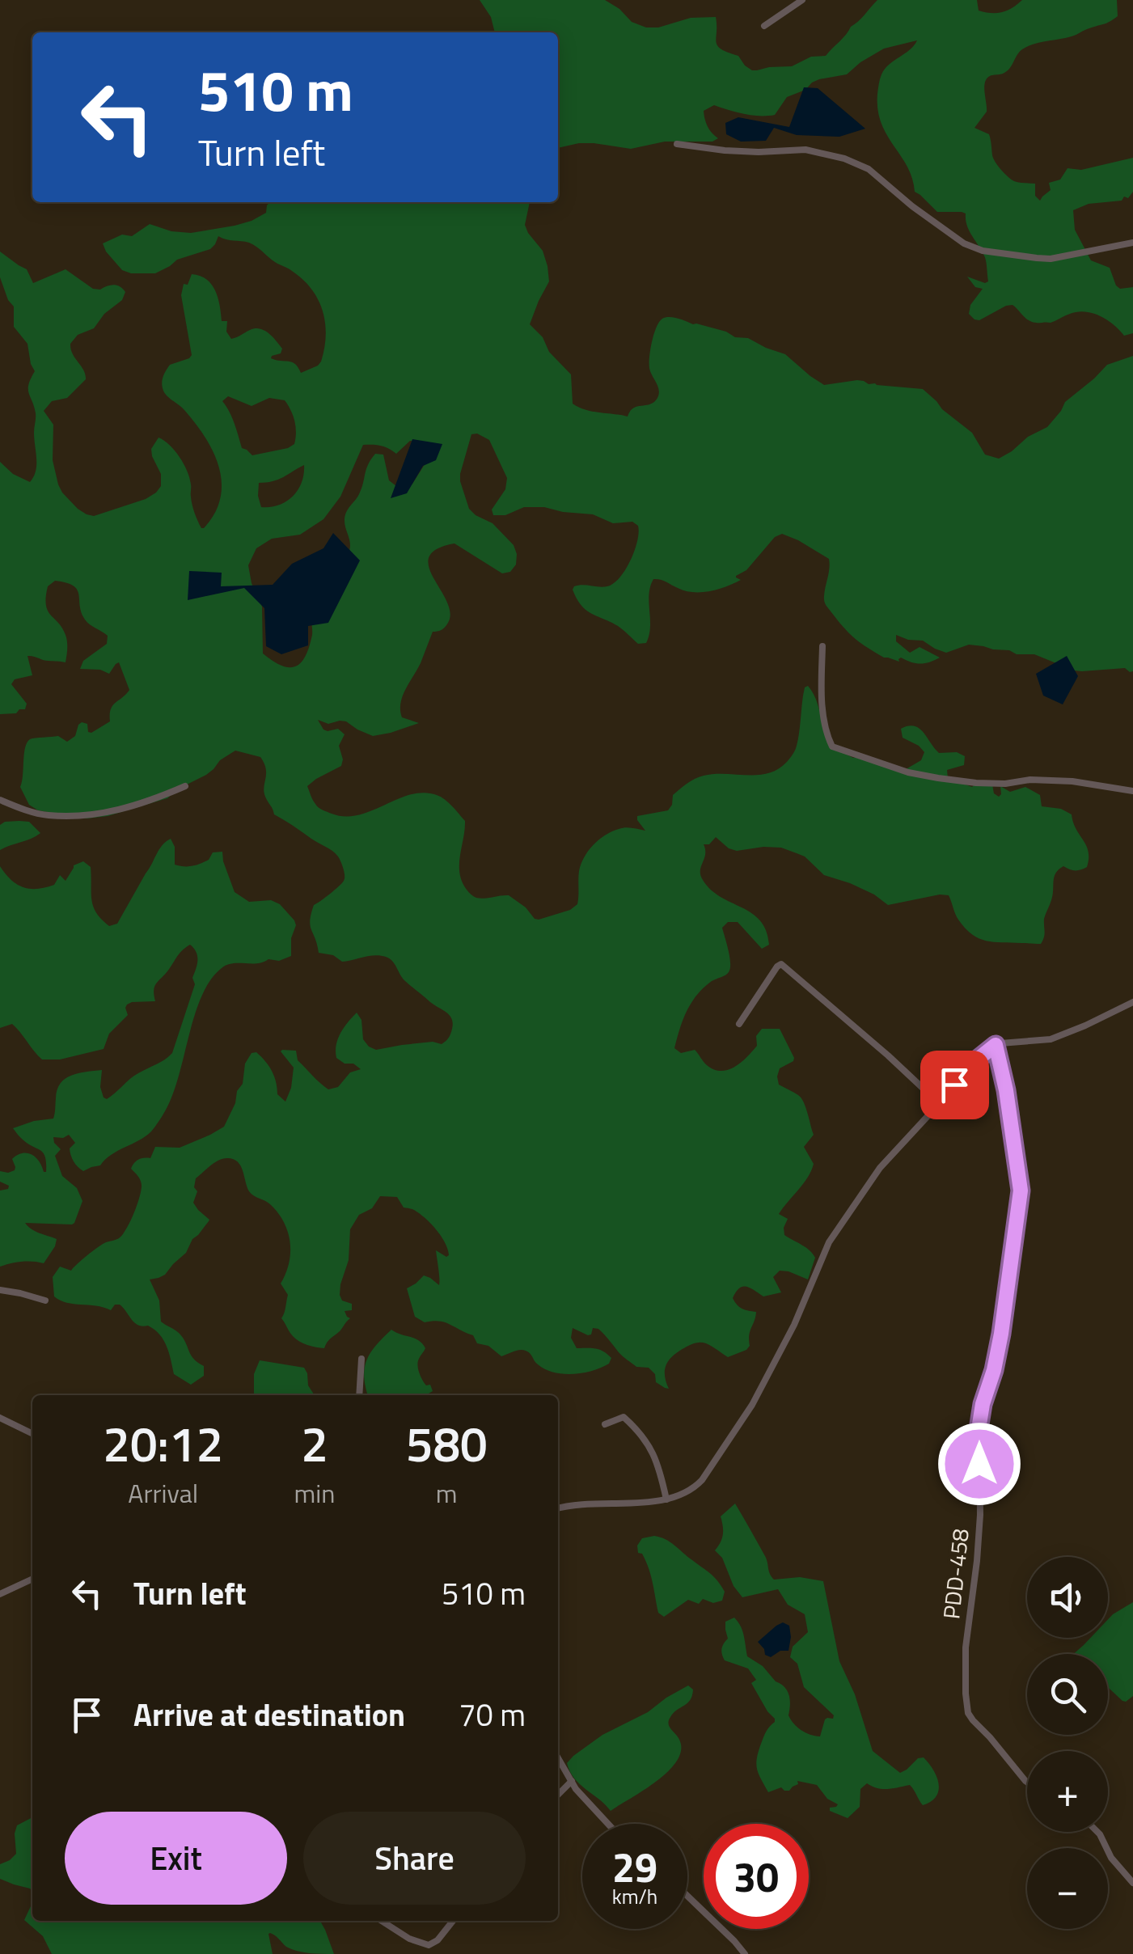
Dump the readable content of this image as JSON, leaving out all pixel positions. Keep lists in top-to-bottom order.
{
  "streets": {
    "street": ["PDD-458"]
  },
  "page": {
    "turn": ["510 m", "Turn left"],
    "eta": [
      "20:12",
      "Arrival",
      "2",
      "min",
      "580",
      "m"
    ],
    "list": [
      {
        "name": "Turn left",
        "value": "510 m"
      },
      {
        "name": "Arrive at destination",
        "value": "70 m"
      }
    ],
    "map_buttons": ["+", "−"],
    "buttons": ["Exit", "Share"],
    "speed": "29 km/h",
    "limit": "30"
  }
}
